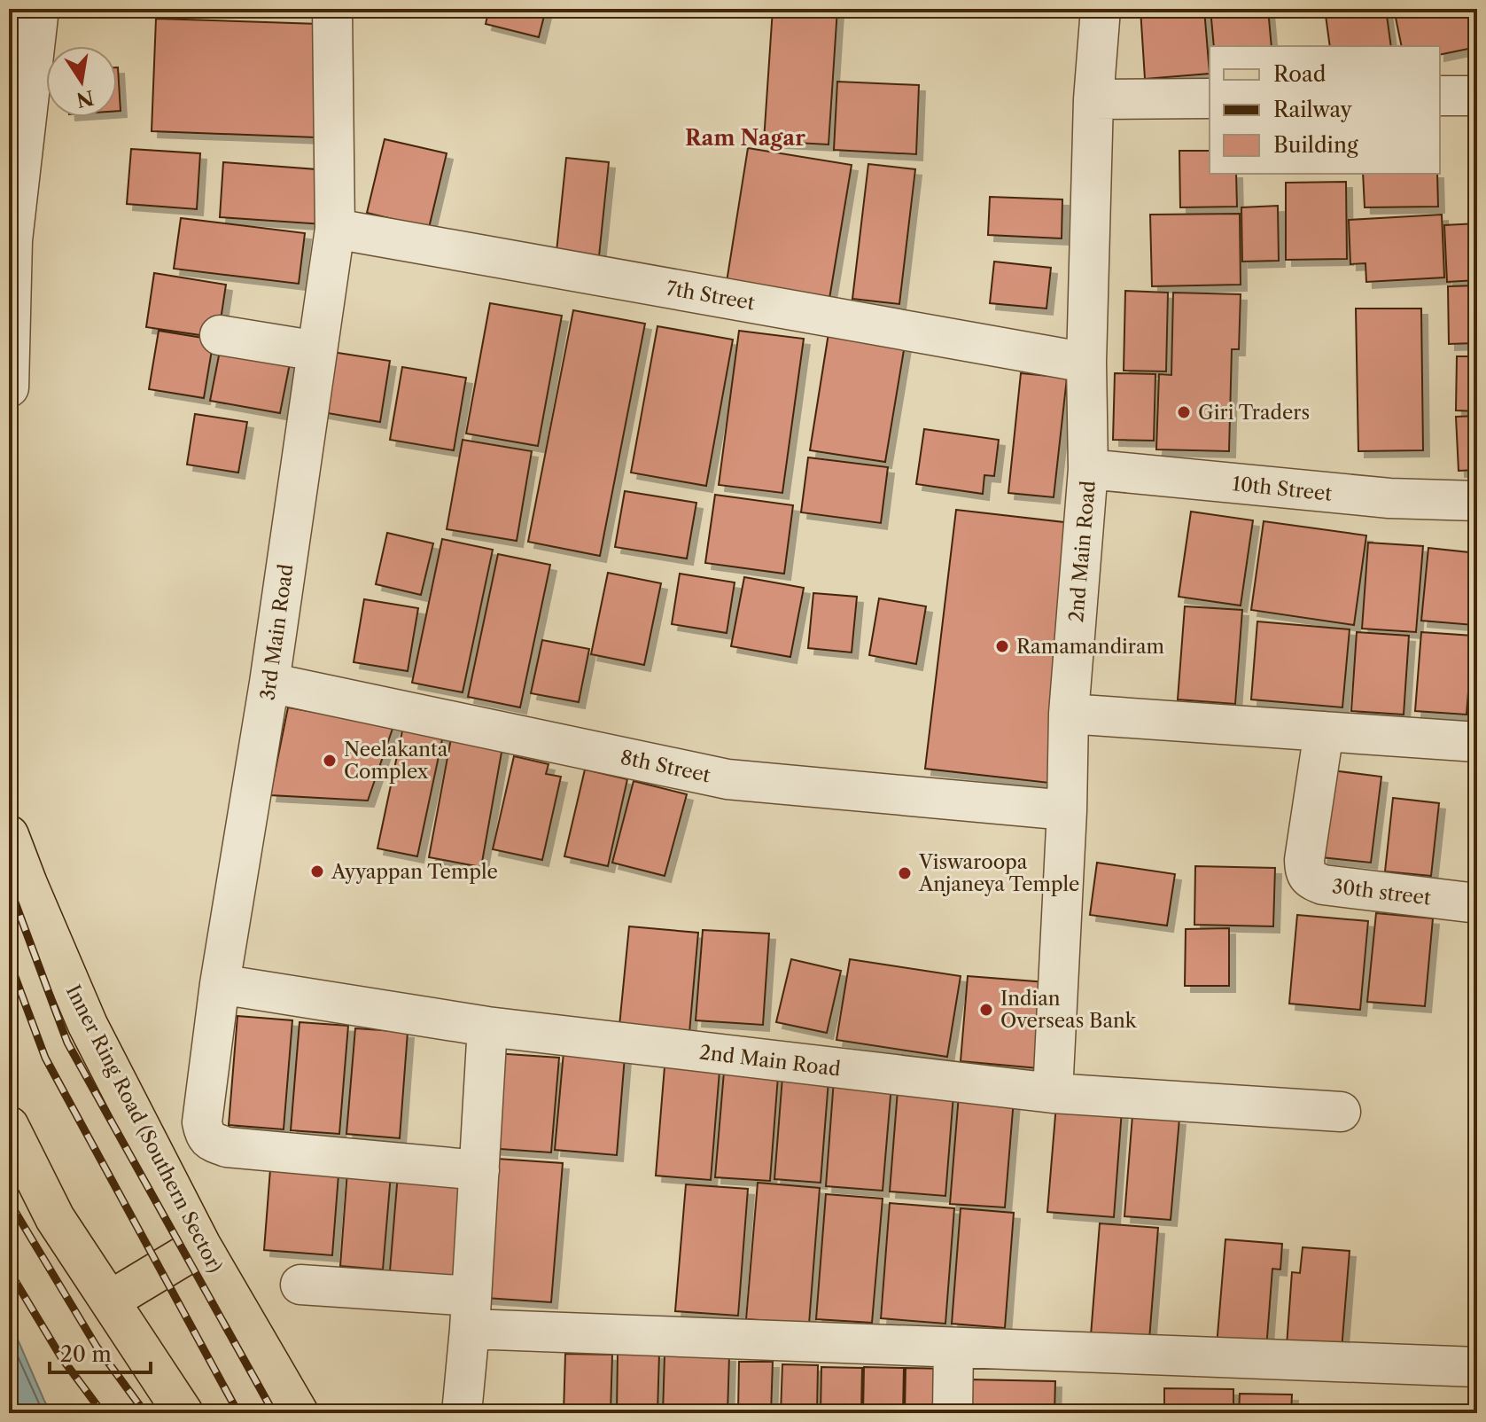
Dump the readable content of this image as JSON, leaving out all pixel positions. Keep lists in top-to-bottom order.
{
  "streets": {
    "main road": ["Inner Ring Road (Southern Sector)"],
    "street": [
      "7th Street",
      "10th Street",
      "2nd Main Road",
      "3rd Main Road",
      "8th Street",
      "30th street"
    ]
  },
  "crossings": [
    ["7th Street", "2nd Main Road"],
    ["7th Street", "3rd Main Road"],
    ["10th Street", "2nd Main Road"],
    ["2nd Main Road", "8th Street"],
    ["3rd Main Road", "8th Street"]
  ],
  "districts": ["Ram Nagar"],
  "places": [
    "Giri Traders",
    "Ramamandiram",
    "Neelakanta Complex",
    "Ayyappan Temple",
    "Viswaroopa Anjaneya Temple",
    "Indian Overseas Bank"
  ],
  "legend": ["Road", "Railway", "Building"],
  "scale_bar": "20 m",
  "north": "bottom"
}
